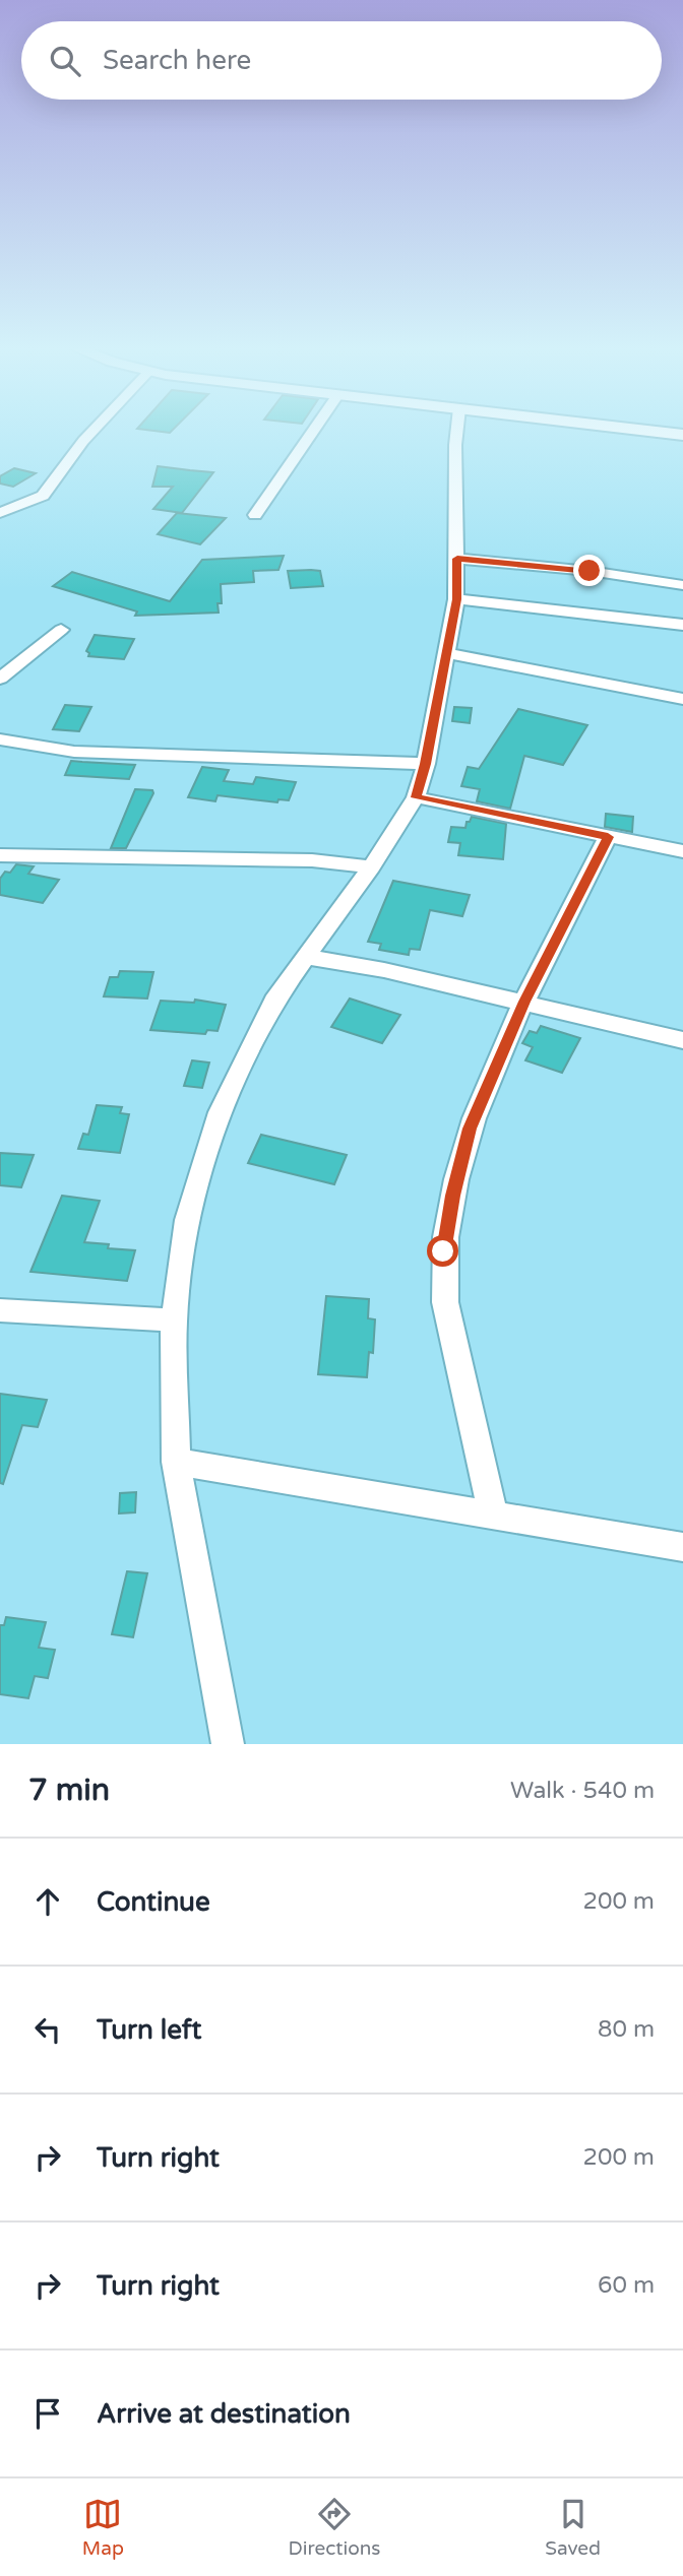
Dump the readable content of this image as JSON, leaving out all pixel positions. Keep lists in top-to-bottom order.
{
  "page": {
    "search": "Search here",
    "heading": ["7 min", "Walk · 540 m"],
    "list": [
      ["Continue", "200 m"],
      ["Turn left", "80 m"],
      ["Turn right", "200 m"],
      ["Turn right", "60 m"],
      "Arrive at destination"
    ],
    "nav": ["Map", "Directions", "Saved"]
  }
}
